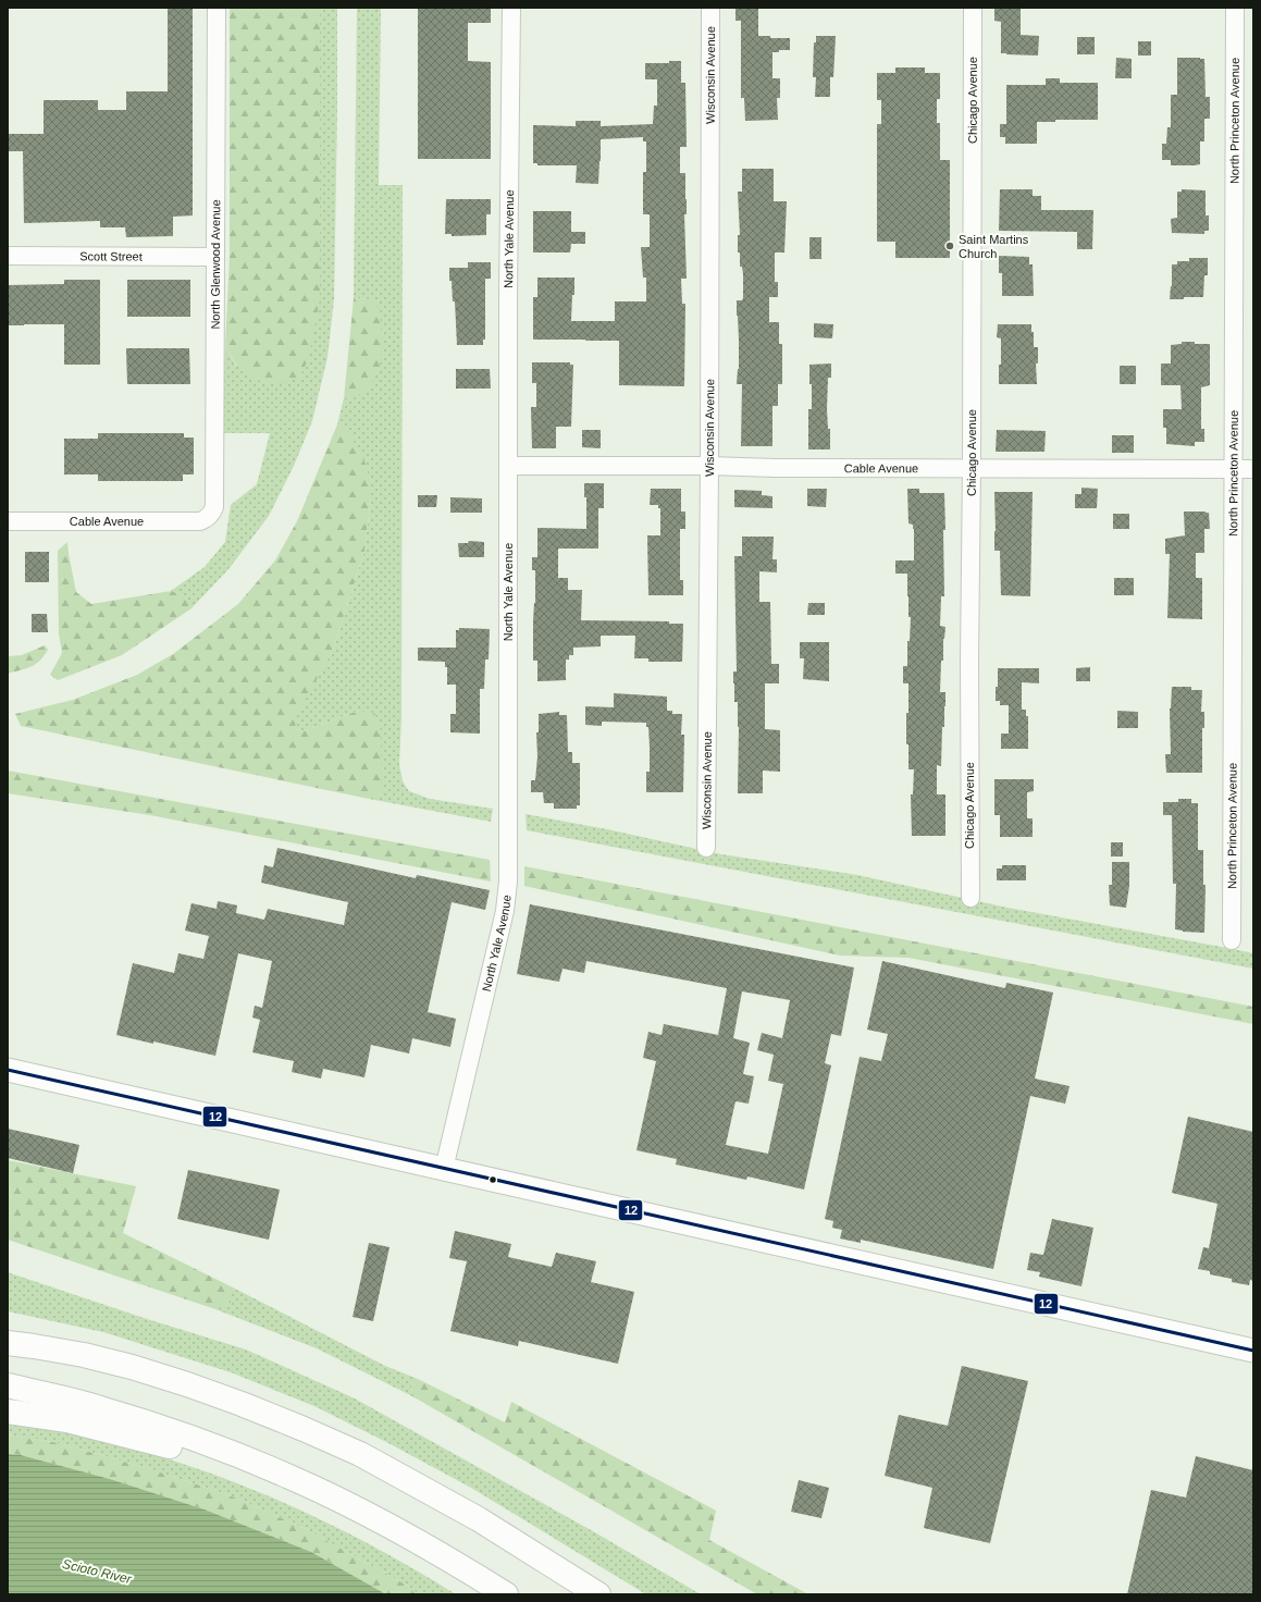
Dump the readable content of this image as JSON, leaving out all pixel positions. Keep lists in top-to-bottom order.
{
  "streets": {
    "street": [
      "Wisconsin Avenue",
      "Chicago Avenue",
      "North Princeton Avenue",
      "North Yale Avenue",
      "Scott Street",
      "North Glenwood Avenue",
      "Cable Avenue"
    ]
  },
  "crossings": [
    ["Wisconsin Avenue", "Cable Avenue"],
    ["Chicago Avenue", "Cable Avenue"],
    ["North Princeton Avenue", "Cable Avenue"],
    ["North Yale Avenue", "Cable Avenue"],
    ["Scott Street", "North Glenwood Avenue"],
    ["North Glenwood Avenue", "Cable Avenue"]
  ],
  "water": ["Scioto River"],
  "places": ["Saint Martins Church"],
  "lines": ["transit line 12"]
}
